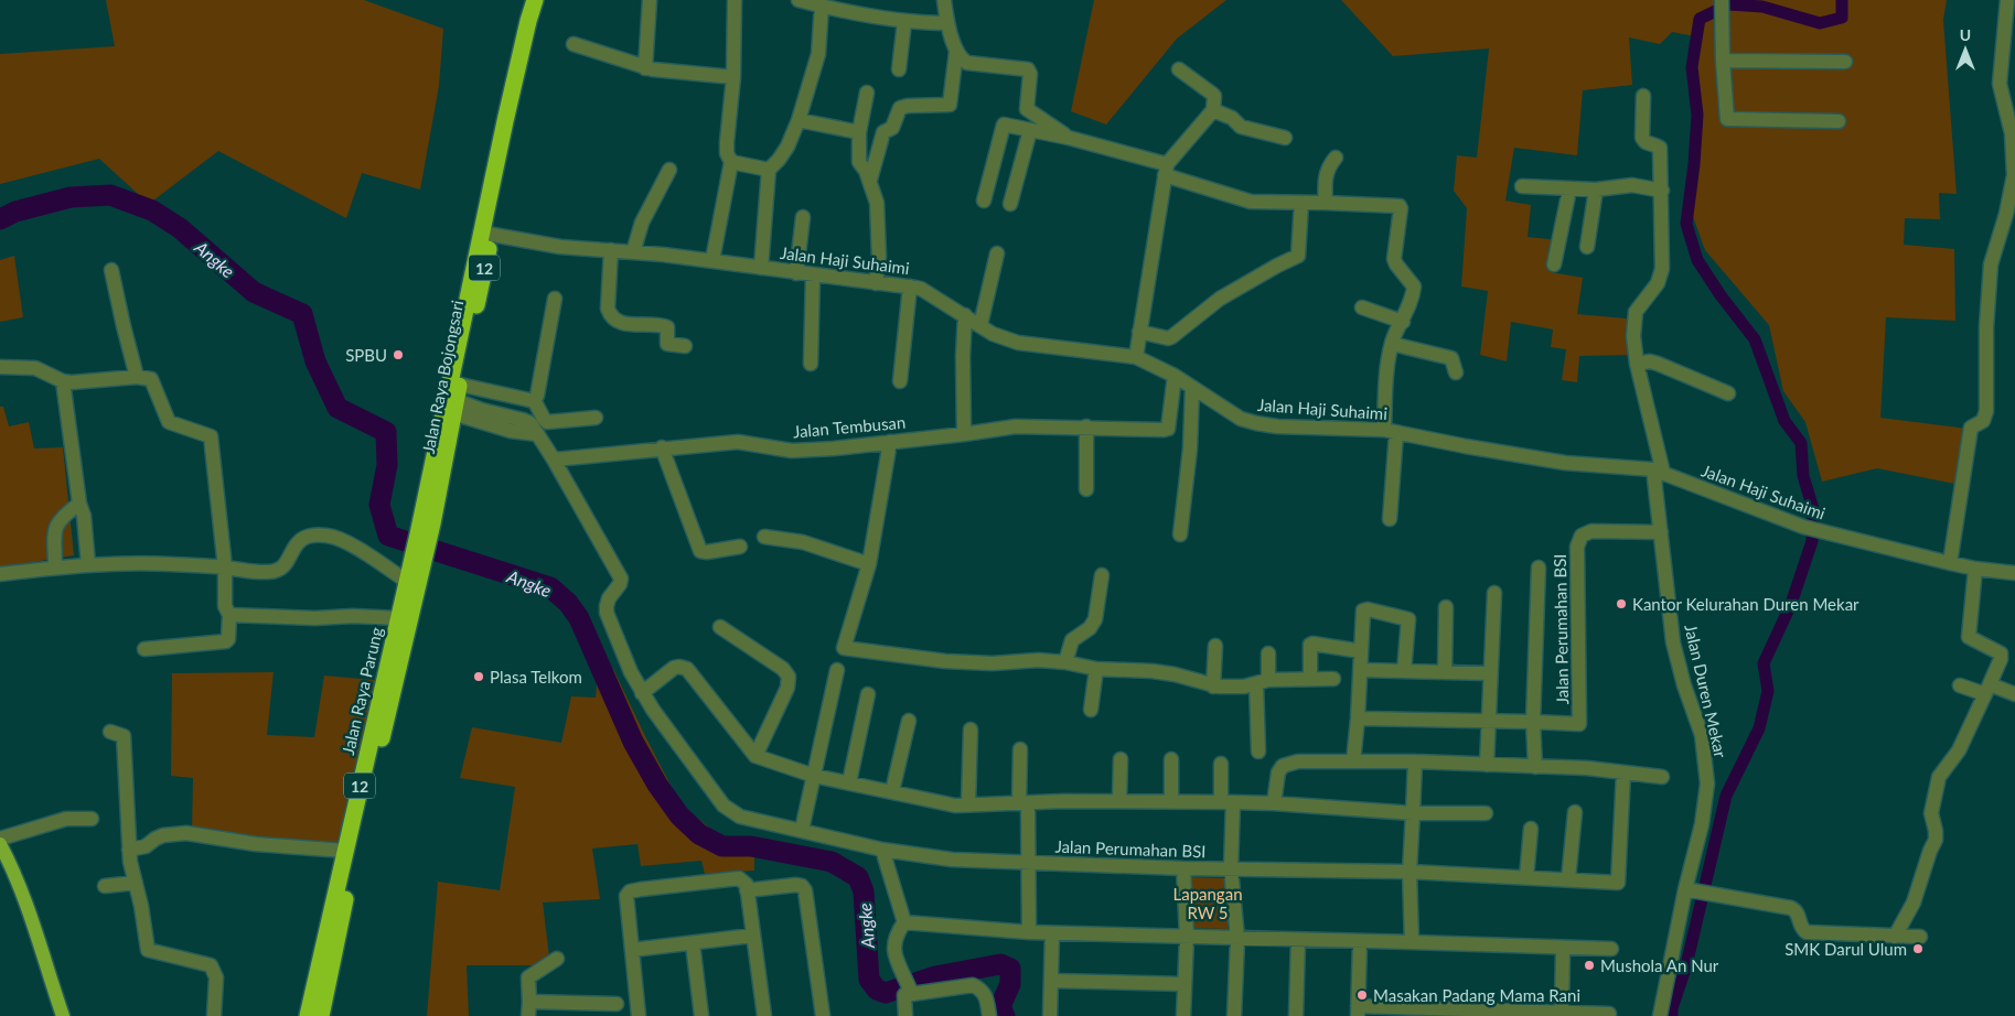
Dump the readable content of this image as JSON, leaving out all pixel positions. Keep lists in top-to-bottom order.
{
  "streets": {
    "highway": ["12", "Jalan Raya Bojongsari", "Jalan Raya Parung"],
    "street": [
      "Jalan Haji Suhaimi",
      "Jalan Tembusan",
      "Jalan Perumahan BSI",
      "Jalan Duren Mekar"
    ]
  },
  "crossings": [
    ["Jalan Haji Suhaimi", "Jalan Raya Bojongsari"],
    ["Jalan Haji Suhaimi", "Jalan Tembusan"],
    ["Jalan Haji Suhaimi", "Jalan Duren Mekar"],
    ["Jalan Raya Bojongsari", "Jalan Perumahan BSI"],
    ["Jalan Raya Bojongsari", "Jalan Raya Parung"],
    ["Jalan Tembusan", "Jalan Perumahan BSI"],
    ["Jalan Perumahan BSI", "Jalan Duren Mekar"]
  ],
  "water": ["Angke"],
  "parks": ["Lapangan RW 5"],
  "places": [
    "SPBU",
    "Kantor Kelurahan Duren Mekar",
    "Plasa Telkom",
    "SMK Darul Ulum",
    "Mushola An Nur",
    "Masakan Padang Mama Rani"
  ],
  "north": "top"
}
